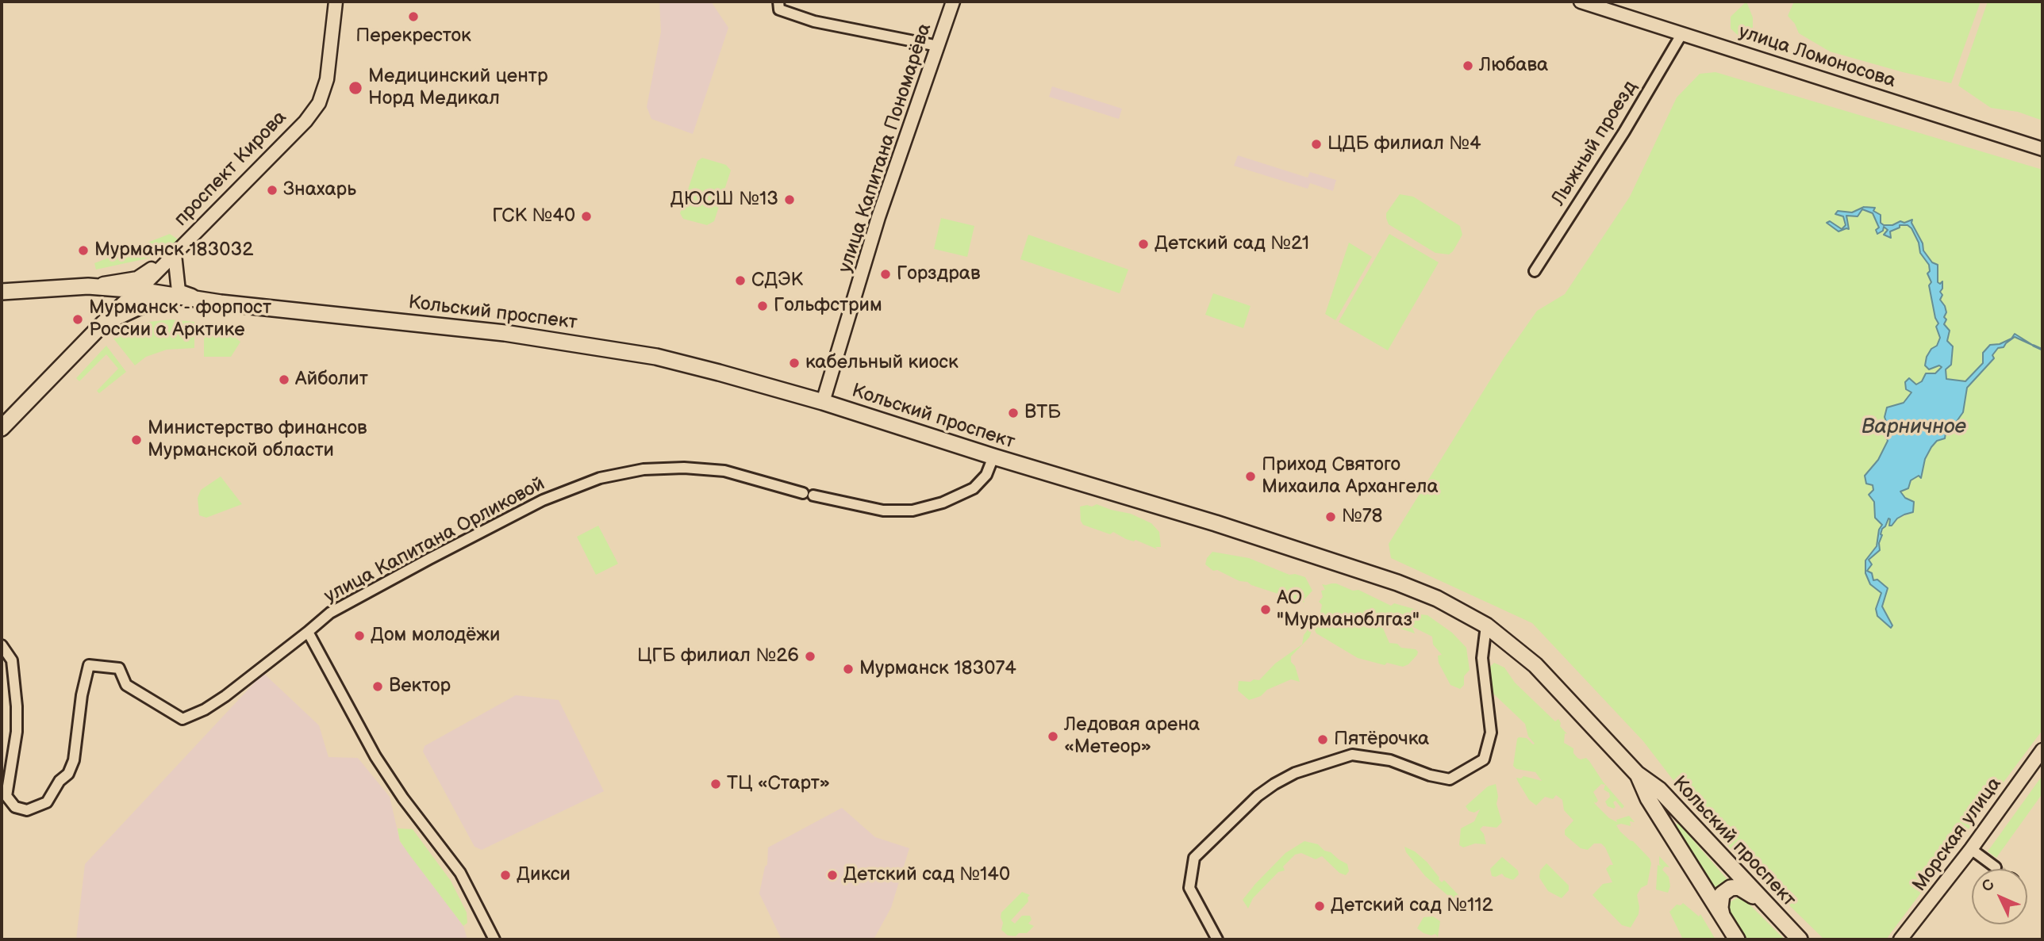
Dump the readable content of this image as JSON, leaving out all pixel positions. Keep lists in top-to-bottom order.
{
  "streets": {
    "main road": ["проспект Кирова", "Кольский проспект"],
    "street": [
      "улица Ломоносова",
      "Лыжный проезд",
      "улица Капитана Пономарёва",
      "улица Капитана Орликовой",
      "Морская улица"
    ]
  },
  "crossings": [
    ["улица Ломоносова", "Лыжный проезд"],
    ["улица Капитана Пономарёва", "Кольский проспект"],
    ["проспект Кирова", "Кольский проспект"]
  ],
  "water": ["Варничное"],
  "places": [
    "Перекресток",
    "Любава",
    "Медицинский центр Норд Медикал",
    "ЦДБ филиал №4",
    "Знахарь",
    "ДЮСШ №13",
    "ГСК №40",
    "Детский сад №21",
    "Мурманск 183032",
    "Горздрав",
    "СДЭК",
    "Гольфстрим",
    "Мурманск - форпост России а Арктике",
    "кабельный киоск",
    "Айболит",
    "ВТБ",
    "Министерство финансов Мурманской области",
    "Приход Святого Михаила Архангела",
    "№78",
    "AO \"Мурманоблгаз\"",
    "Дом молодёжи",
    "ЦГБ филиал №26",
    "Мурманск 183074",
    "Вектор",
    "Ледовая арена «Метеор»",
    "Пятёрочка",
    "ТЦ «Старт»",
    "Дикси",
    "Детский сад №140",
    "Детский сад №112"
  ],
  "north": "top left"
}
